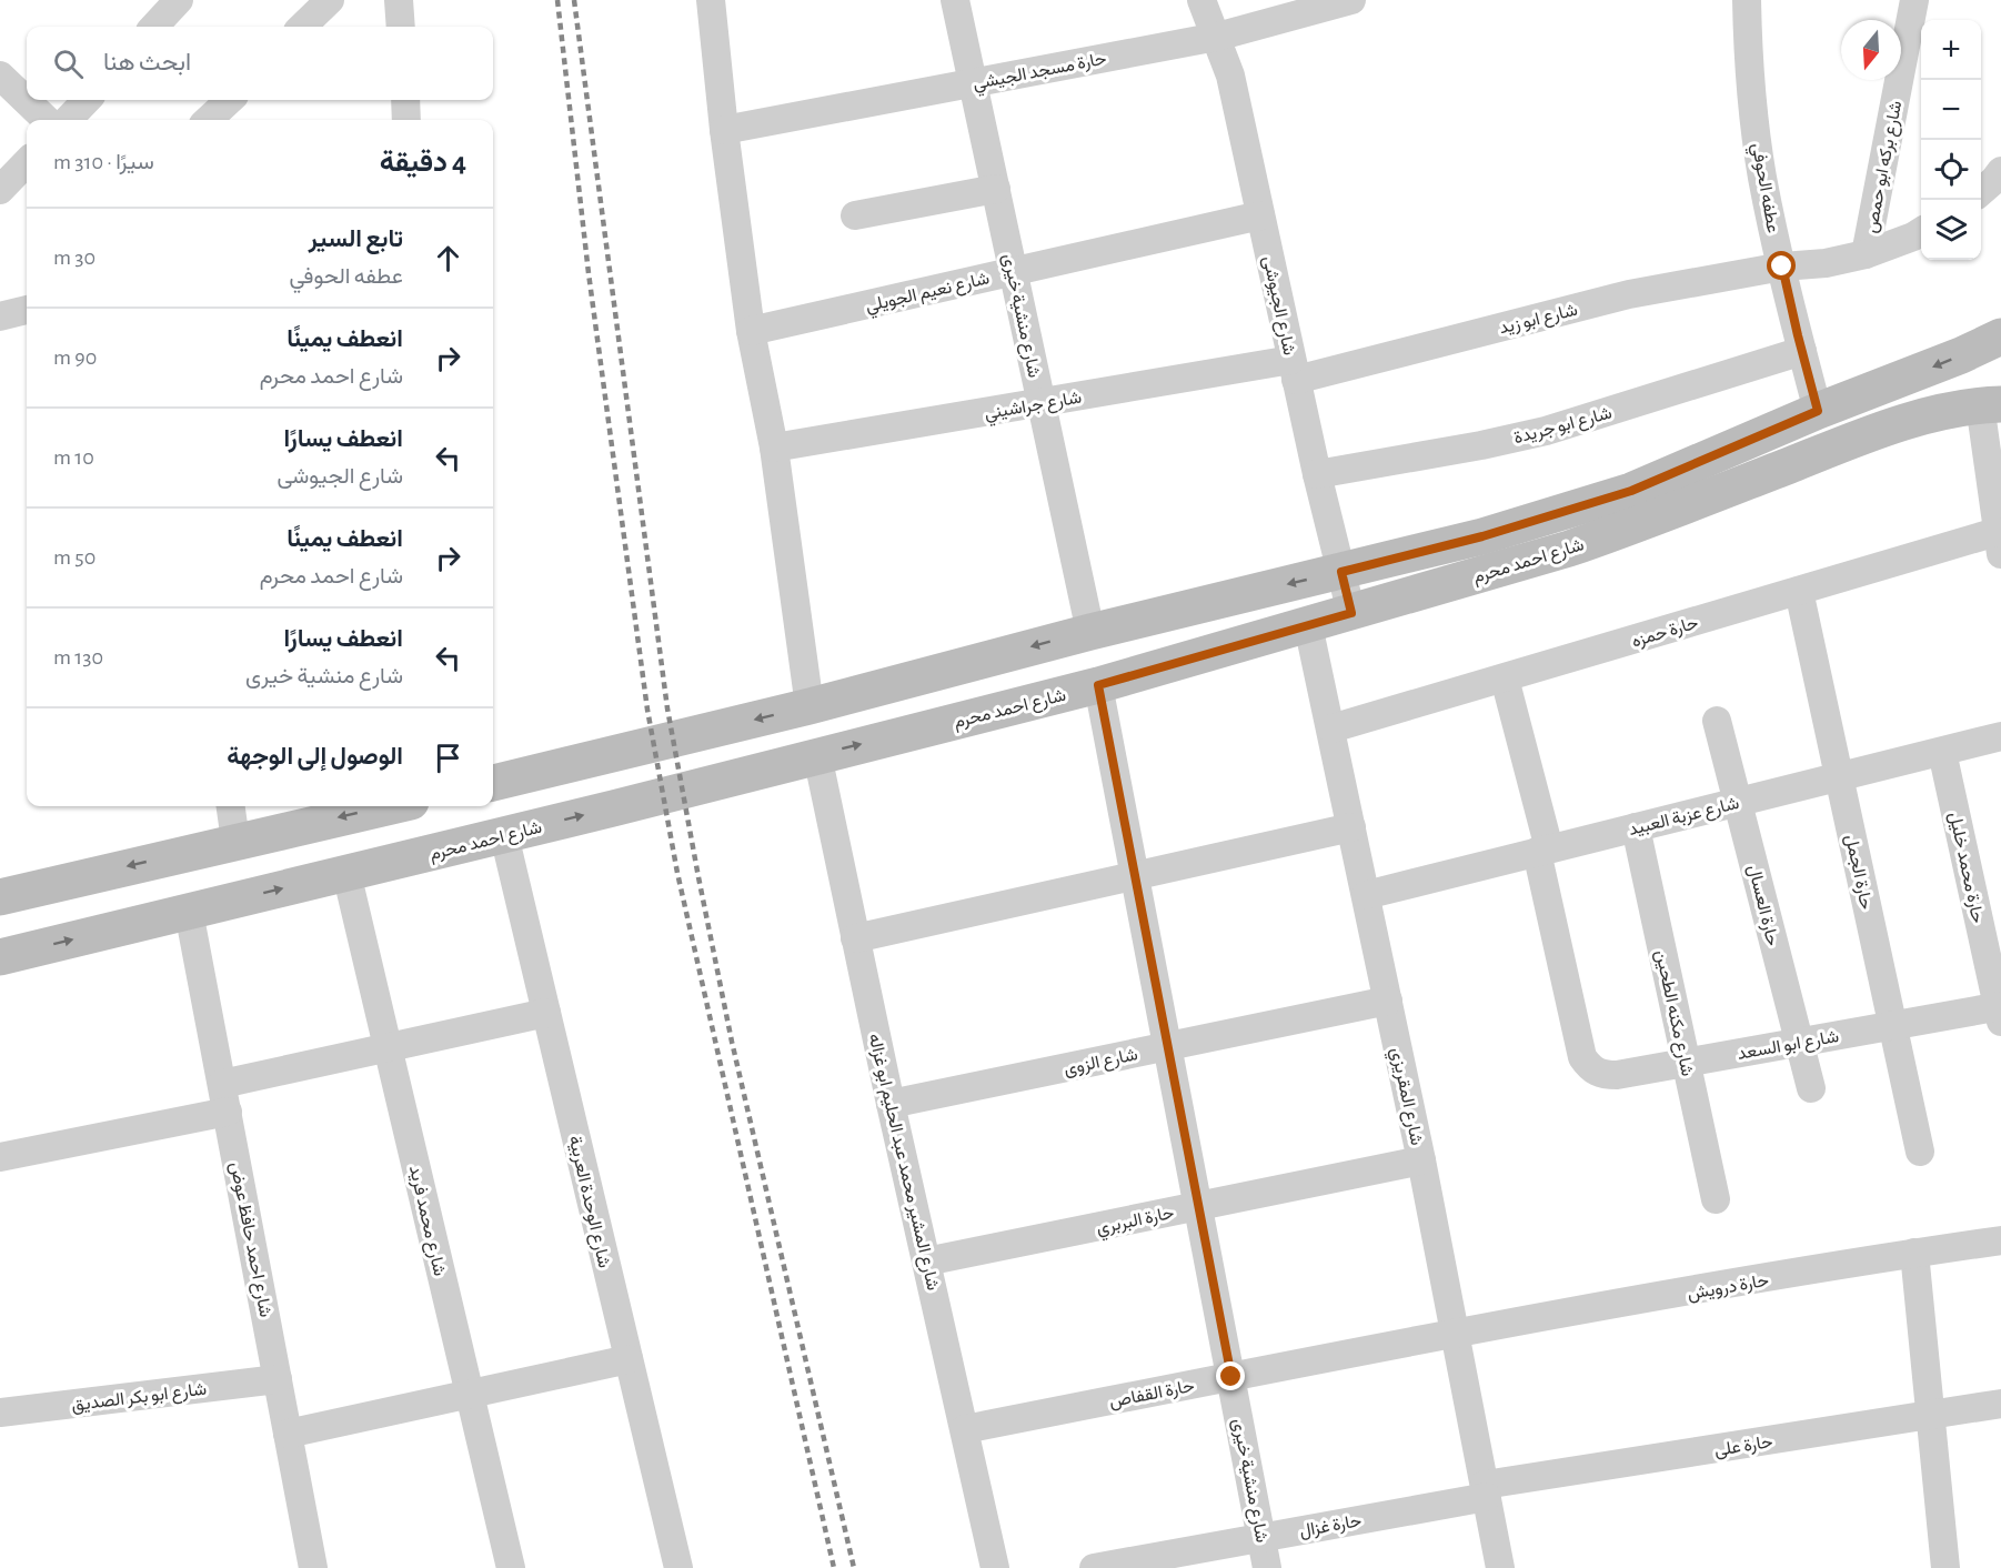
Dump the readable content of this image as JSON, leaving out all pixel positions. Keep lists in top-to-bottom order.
{
  "streets": {
    "main road": ["شارع احمد محرم"],
    "street": [
      "حارة مسجد الجيشي",
      "شارع بركه ابو حمص",
      "عطفه الحوفي",
      "شارع نعيم الجويلي",
      "شارع الجيوشى",
      "شارع منشية خيرى",
      "شارع ابو زيد",
      "شارع جراشيني",
      "شارع ابو جريدة",
      "حارة حمزه",
      "شارع عزبة العبيد",
      "حارة محمد خليل",
      "حارة الجمل",
      "حارة العسال",
      "شارع مكنه الطحين",
      "شارع ابو السعد",
      "شارع الزوى",
      "شارع المقريزي",
      "شارع المشير محمد عبد الحليم ابو غزاله",
      "شارع الوحدة العربية",
      "حارة البربري",
      "شارع محمد فريد",
      "شارع احمد حافظ عوض",
      "حارة درويش",
      "حارة القفاص",
      "شارع ابو بكر الصديق",
      "حارة على",
      "حارة غزال"
    ]
  },
  "crossings": [
    ["حارة مسجد الجيشي", "شارع الجيوشى"],
    ["حارة مسجد الجيشي", "شارع منشية خيرى"],
    ["شارع بركه ابو حمص", "شارع ابو زيد"],
    ["عطفه الحوفي", "شارع ابو زيد"],
    ["عطفه الحوفي", "شارع ابو جريدة"],
    ["عطفه الحوفي", "شارع احمد محرم"],
    ["شارع نعيم الجويلي", "شارع الجيوشى"],
    ["شارع نعيم الجويلي", "شارع منشية خيرى"],
    ["شارع الجيوشى", "شارع ابو زيد"],
    ["شارع الجيوشى", "شارع جراشيني"],
    ["شارع الجيوشى", "شارع ابو جريدة"],
    ["شارع الجيوشى", "شارع احمد محرم"],
    ["شارع منشية خيرى", "شارع جراشيني"],
    ["شارع منشية خيرى", "شارع احمد محرم"],
    ["شارع منشية خيرى", "شارع الزوى"],
    ["شارع منشية خيرى", "حارة البربري"],
    ["شارع منشية خيرى", "حارة القفاص"],
    ["شارع منشية خيرى", "حارة غزال"],
    ["شارع ابو زيد", "شارع جراشيني"],
    ["شارع احمد محرم", "شارع المقريزي"],
    ["شارع احمد محرم", "شارع المشير محمد عبد الحليم ابو غزاله"],
    ["شارع احمد محرم", "شارع الوحدة العربية"],
    ["شارع احمد محرم", "شارع محمد فريد"],
    ["شارع احمد محرم", "شارع احمد حافظ عوض"],
    ["حارة حمزه", "حارة الجمل"],
    ["حارة حمزه", "شارع المقريزي"],
    ["شارع عزبة العبيد", "حارة محمد خليل"],
    ["شارع عزبة العبيد", "حارة الجمل"],
    ["شارع عزبة العبيد", "حارة العسال"],
    ["شارع عزبة العبيد", "شارع مكنه الطحين"],
    ["شارع عزبة العبيد", "شارع ابو السعد"],
    ["شارع عزبة العبيد", "شارع المقريزي"],
    ["حارة محمد خليل", "شارع ابو السعد"],
    ["حارة الجمل", "شارع ابو السعد"],
    ["حارة العسال", "شارع ابو السعد"],
    ["شارع مكنه الطحين", "شارع ابو السعد"],
    ["شارع الزوى", "شارع المقريزي"],
    ["شارع الزوى", "شارع المشير محمد عبد الحليم ابو غزاله"],
    ["شارع المقريزي", "حارة البربري"],
    ["شارع المقريزي", "حارة درويش"],
    ["شارع المقريزي", "حارة القفاص"],
    ["شارع المقريزي", "حارة على"],
    ["شارع المقريزي", "حارة غزال"],
    ["شارع المشير محمد عبد الحليم ابو غزاله", "حارة البربري"],
    ["شارع المشير محمد عبد الحليم ابو غزاله", "حارة القفاص"],
    ["شارع احمد حافظ عوض", "شارع ابو بكر الصديق"],
    ["حارة درويش", "حارة القفاص"],
    ["حارة على", "حارة غزال"]
  ],
  "north": "bottom",
  "page": {
    "map_buttons": ["+", "−"],
    "search": "ابحث هنا",
    "heading": ["4 دقيقة", "سيرًا · 310 m"],
    "list": [
      ["تابع السير", "عطفه الحوفي", "30 m"],
      ["انعطف يمينًا", "شارع احمد محرم", "90 m"],
      ["انعطف يسارًا", "شارع الجيوشى", "10 m"],
      ["انعطف يمينًا", "شارع احمد محرم", "50 m"],
      ["انعطف يسارًا", "شارع منشية خيرى", "130 m"],
      "الوصول إلى الوجهة"
    ]
  }
}
